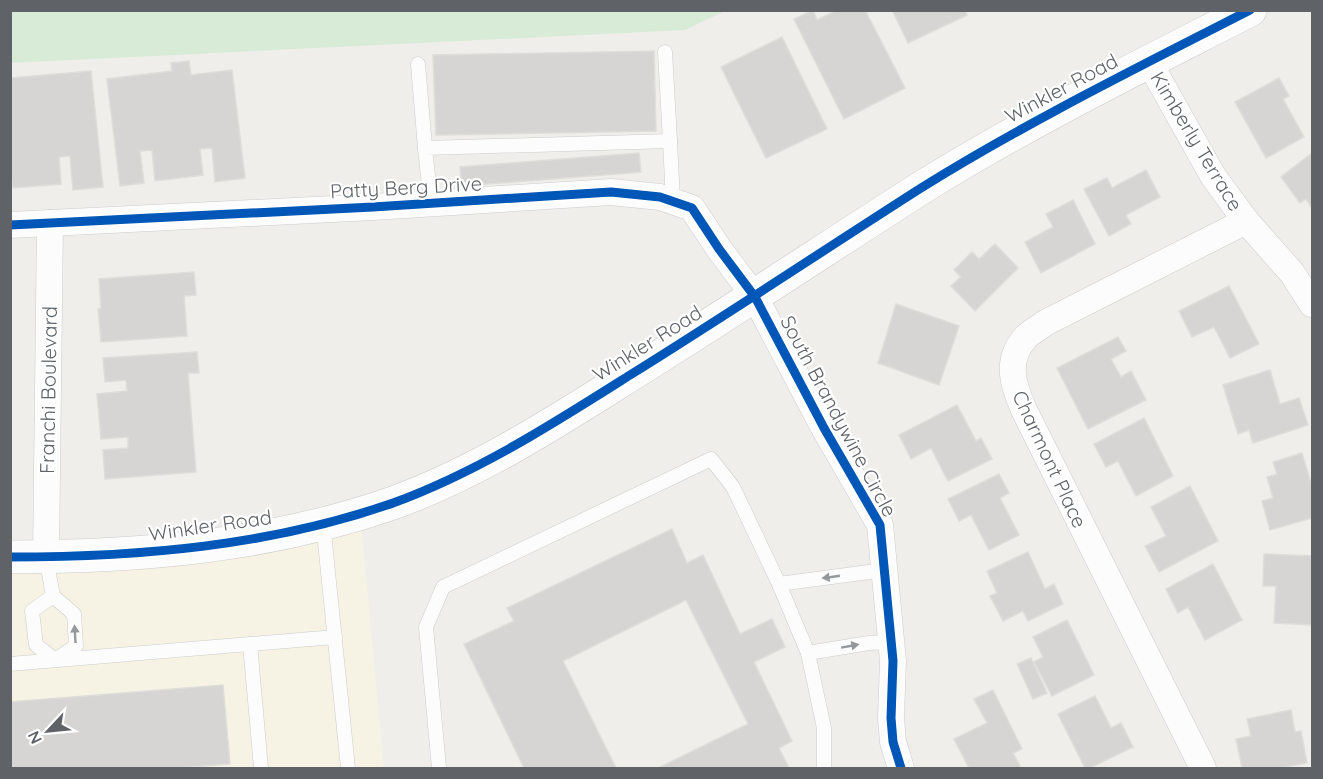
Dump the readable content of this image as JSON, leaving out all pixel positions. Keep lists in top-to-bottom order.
{
  "streets": {
    "street": [
      "Winkler Road",
      "Kimberly Terrace",
      "Patty Berg Drive",
      "Franchi Boulevard",
      "South Brandywine Circle",
      "Charmont Place"
    ]
  },
  "crossings": [
    ["Winkler Road", "Kimberly Terrace"],
    ["Winkler Road", "Patty Berg Drive"],
    ["Winkler Road", "Franchi Boulevard"],
    ["Winkler Road", "South Brandywine Circle"],
    ["Kimberly Terrace", "Charmont Place"],
    ["Patty Berg Drive", "Franchi Boulevard"],
    ["Patty Berg Drive", "South Brandywine Circle"]
  ],
  "north": "bottom left"
}
